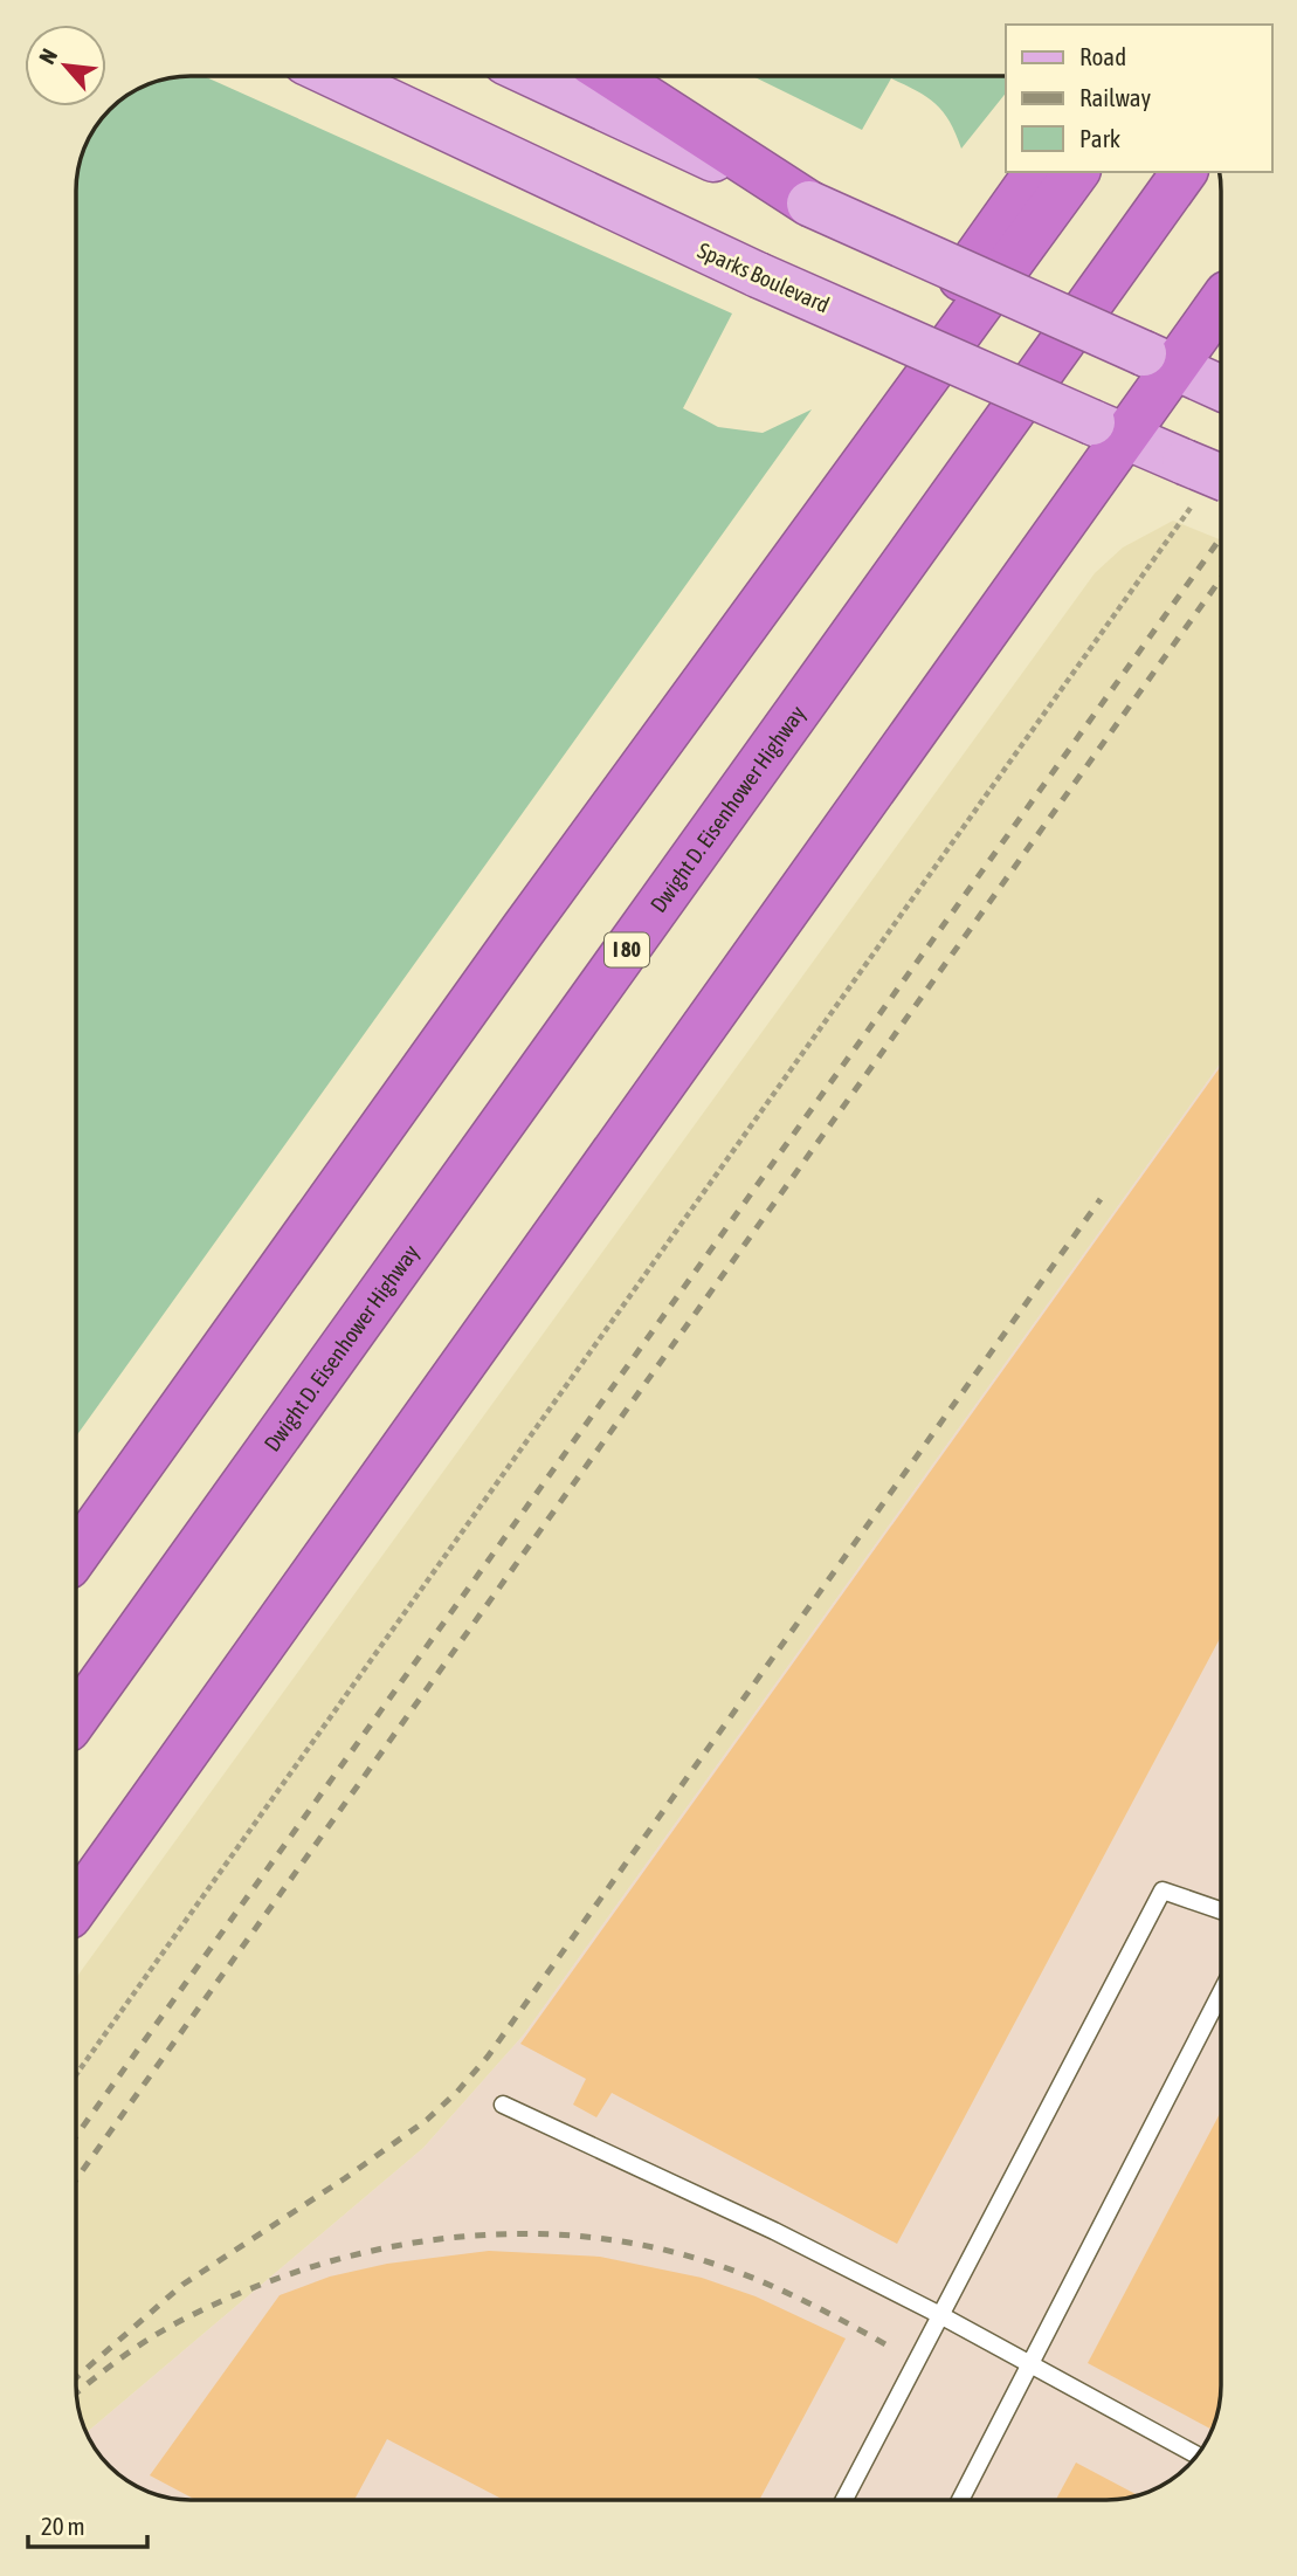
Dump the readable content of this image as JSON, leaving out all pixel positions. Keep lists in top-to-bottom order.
{
  "streets": {
    "highway": ["Dwight D. Eisenhower Highway", "I 80"],
    "main road": ["Sparks Boulevard"]
  },
  "legend": ["Road", "Railway", "Park"],
  "scale_bar": "20 m",
  "north": "top left"
}
